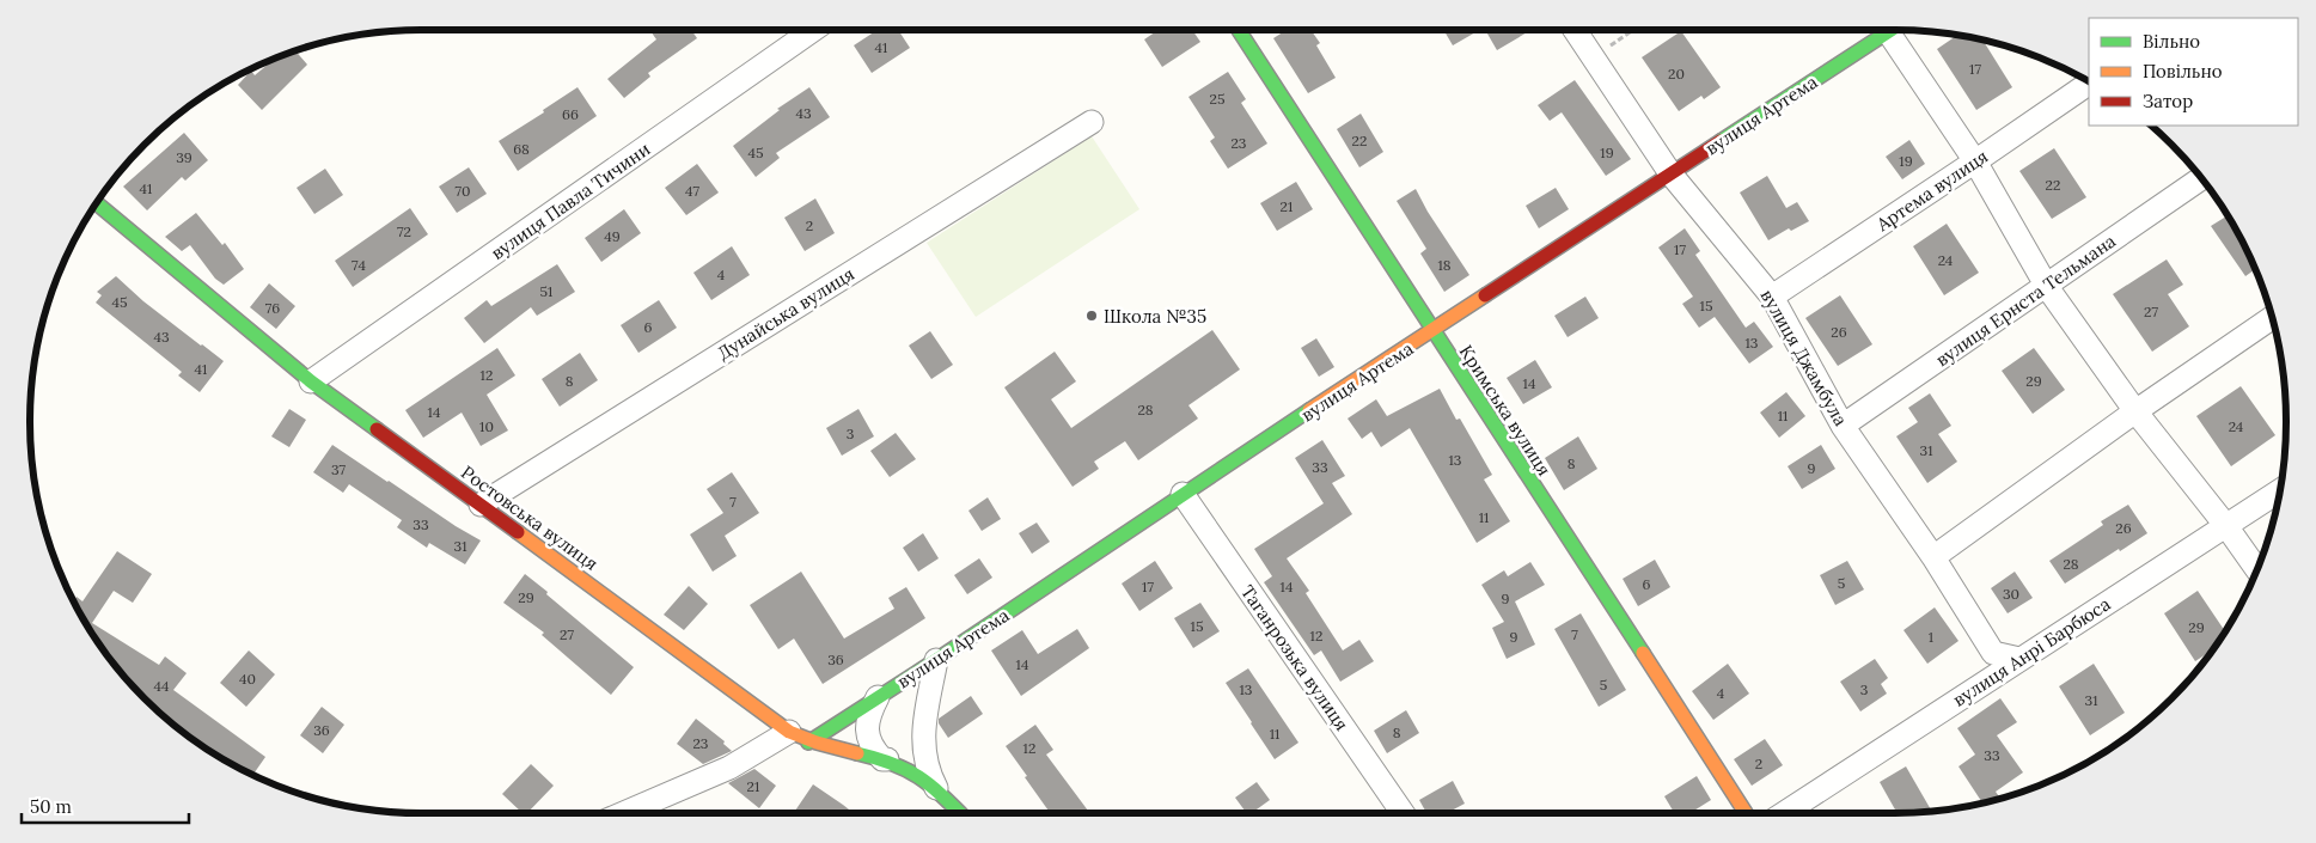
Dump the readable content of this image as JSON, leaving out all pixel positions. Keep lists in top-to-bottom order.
{
  "streets": {
    "street": [
      "вулиця Артема",
      "Артема вулиця",
      "вулиця Павла Тичини",
      "вулиця Ернста Тельмана",
      "Дунайська вулиця",
      "вулиця Джамбула",
      "Кримська вулиця",
      "Ростовська вулиця",
      "вулиця Анрі Барбюса",
      "Таганрозька вулиця"
    ]
  },
  "crossings": [
    ["вулиця Артема", "вулиця Джамбула"],
    ["вулиця Артема", "Кримська вулиця"],
    ["вулиця Артема", "Ростовська вулиця"],
    ["вулиця Артема", "Таганрозька вулиця"],
    ["Артема вулиця", "вулиця Джамбула"],
    ["вулиця Павла Тичини", "Ростовська вулиця"],
    ["вулиця Ернста Тельмана", "вулиця Джамбула"],
    ["Дунайська вулиця", "Ростовська вулиця"],
    ["вулиця Джамбула", "вулиця Анрі Барбюса"]
  ],
  "places": ["Школа №35"],
  "house_numbers": [
    "41",
    "17",
    "20",
    "25",
    "43",
    "66",
    "22",
    "23",
    "68",
    "45",
    "19",
    "39",
    "19",
    "22",
    "41",
    "70",
    "47",
    "21",
    "2",
    "72",
    "49",
    "17",
    "24",
    "74",
    "18",
    "4",
    "51",
    "45",
    "15",
    "76",
    "27",
    "6",
    "26",
    "43",
    "13",
    "41",
    "12",
    "8",
    "29",
    "14",
    "28",
    "14",
    "11",
    "10",
    "24",
    "3",
    "31",
    "13",
    "8",
    "33",
    "9",
    "37",
    "7",
    "11",
    "33",
    "26",
    "31",
    "28",
    "5",
    "6",
    "17",
    "14",
    "30",
    "29",
    "9",
    "15",
    "29",
    "27",
    "7",
    "12",
    "9",
    "1",
    "36",
    "14",
    "40",
    "5",
    "44",
    "13",
    "3",
    "4",
    "31",
    "36",
    "8",
    "11",
    "23",
    "12",
    "33",
    "2",
    "21"
  ],
  "legend": ["Вільно", "Повільно", "Затор"],
  "scale_bar": "50 m"
}
